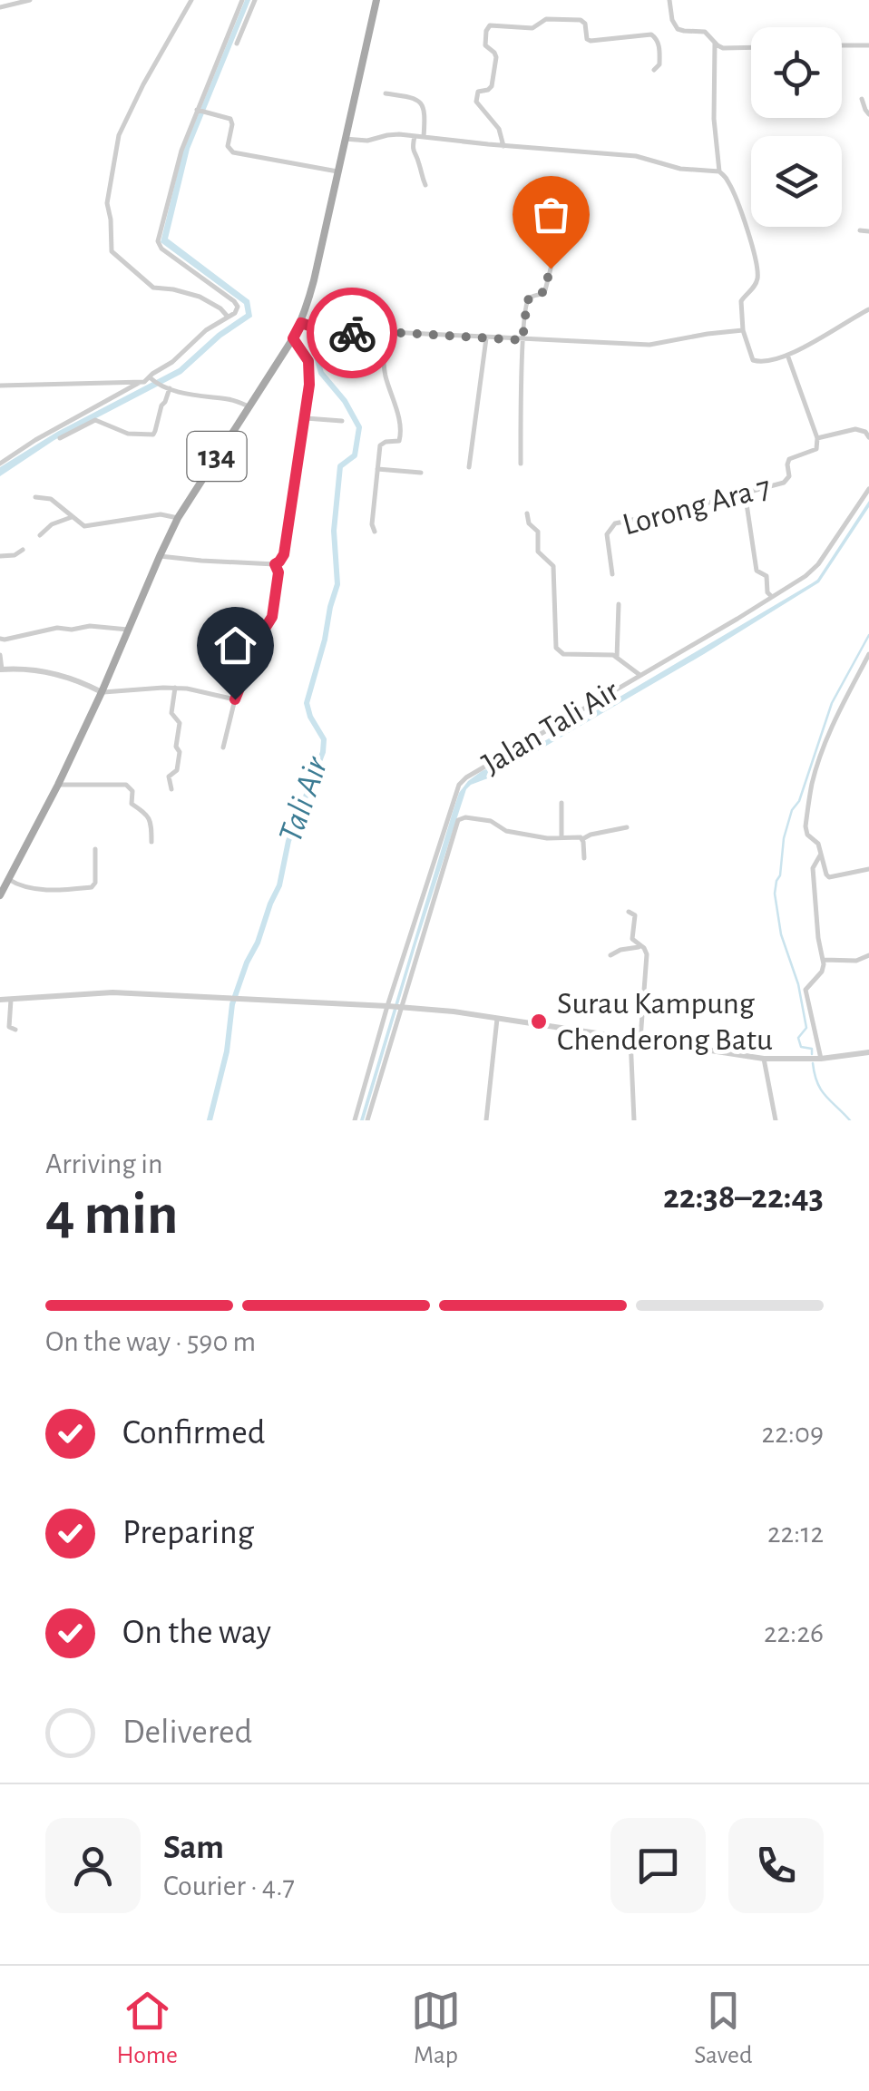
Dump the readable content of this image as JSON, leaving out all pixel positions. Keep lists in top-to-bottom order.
{
  "streets": {
    "main road": ["134"],
    "street": ["Lorong Ara 7", "Jalan Tali Air"]
  },
  "water": ["Tali Air"],
  "places": ["Surau Kampung Chenderong Batu"],
  "page": {
    "heading": ["4 min", "Arriving in", "22:38–22:43"],
    "panel": ["Sam", "Courier · 4.7"],
    "bar": "On the way · 590 m",
    "list": [
      ["Confirmed", "22:09"],
      ["Preparing", "22:12"],
      ["On the way", "22:26"],
      "Delivered"
    ],
    "tabs": ["Home", "Map", "Saved"]
  }
}
